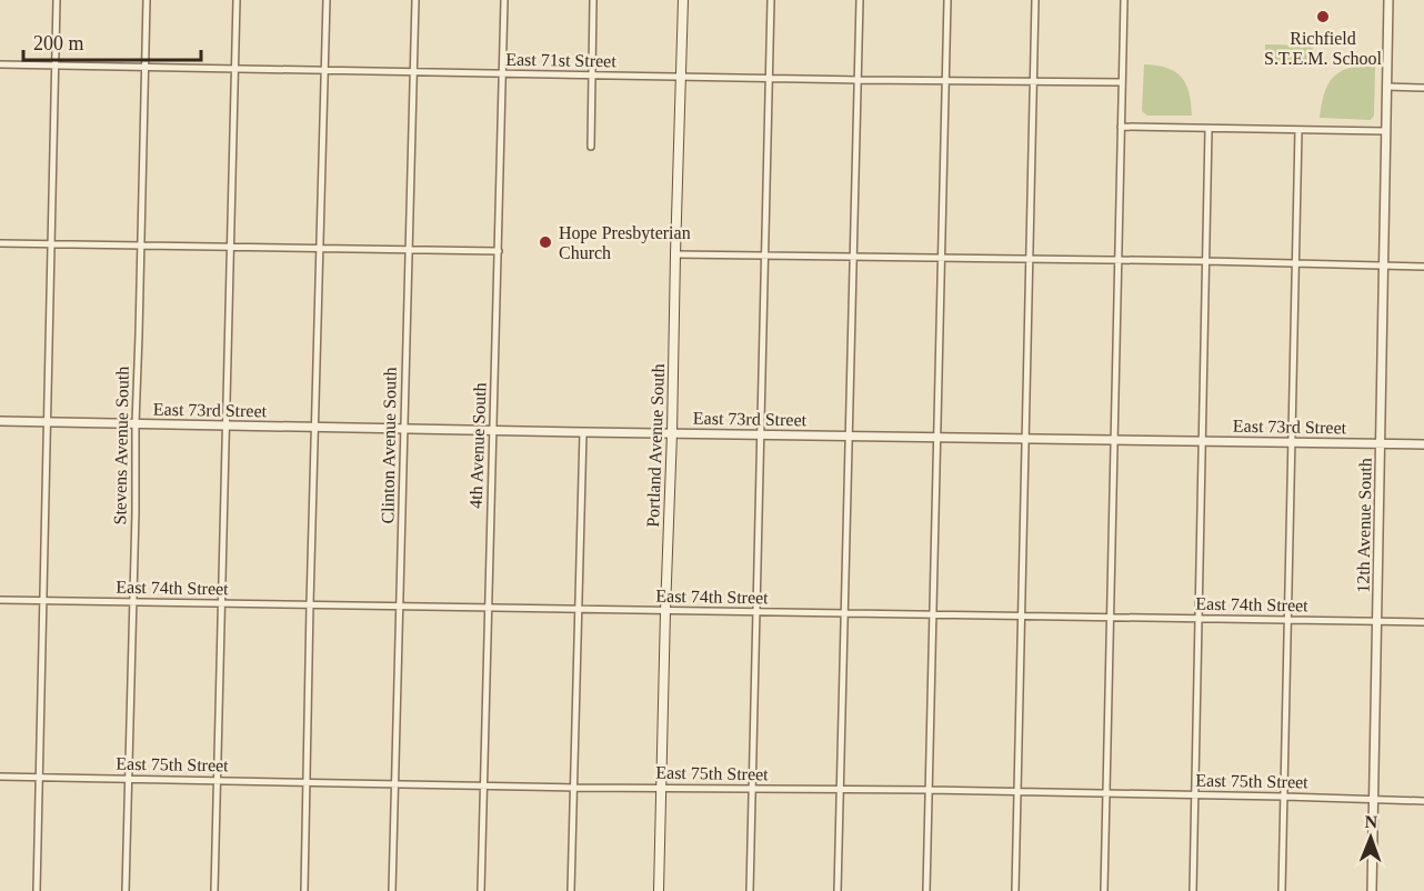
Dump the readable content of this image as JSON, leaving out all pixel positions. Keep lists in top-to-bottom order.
{
  "streets": {
    "main road": ["Portland Avenue South"],
    "street": [
      "East 71st Street",
      "East 73rd Street",
      "Stevens Avenue South",
      "Clinton Avenue South",
      "4th Avenue South",
      "12th Avenue South",
      "East 74th Street",
      "East 75th Street"
    ]
  },
  "crossings": [
    ["East 71st Street", "Stevens Avenue South"],
    ["East 71st Street", "Clinton Avenue South"],
    ["East 71st Street", "4th Avenue South"],
    ["East 71st Street", "Portland Avenue South"],
    ["East 73rd Street", "Stevens Avenue South"],
    ["East 73rd Street", "Clinton Avenue South"],
    ["East 73rd Street", "4th Avenue South"],
    ["East 73rd Street", "Portland Avenue South"],
    ["East 73rd Street", "12th Avenue South"],
    ["Stevens Avenue South", "East 74th Street"],
    ["Stevens Avenue South", "East 75th Street"],
    ["Clinton Avenue South", "East 74th Street"],
    ["Clinton Avenue South", "East 75th Street"],
    ["4th Avenue South", "East 74th Street"],
    ["4th Avenue South", "East 75th Street"],
    ["Portland Avenue South", "East 74th Street"],
    ["Portland Avenue South", "East 75th Street"],
    ["12th Avenue South", "East 74th Street"],
    ["12th Avenue South", "East 75th Street"]
  ],
  "places": ["Richfield S.T.E.M. School", "Hope Presbyterian Church"],
  "scale_bar": "200 m",
  "north": "top"
}
